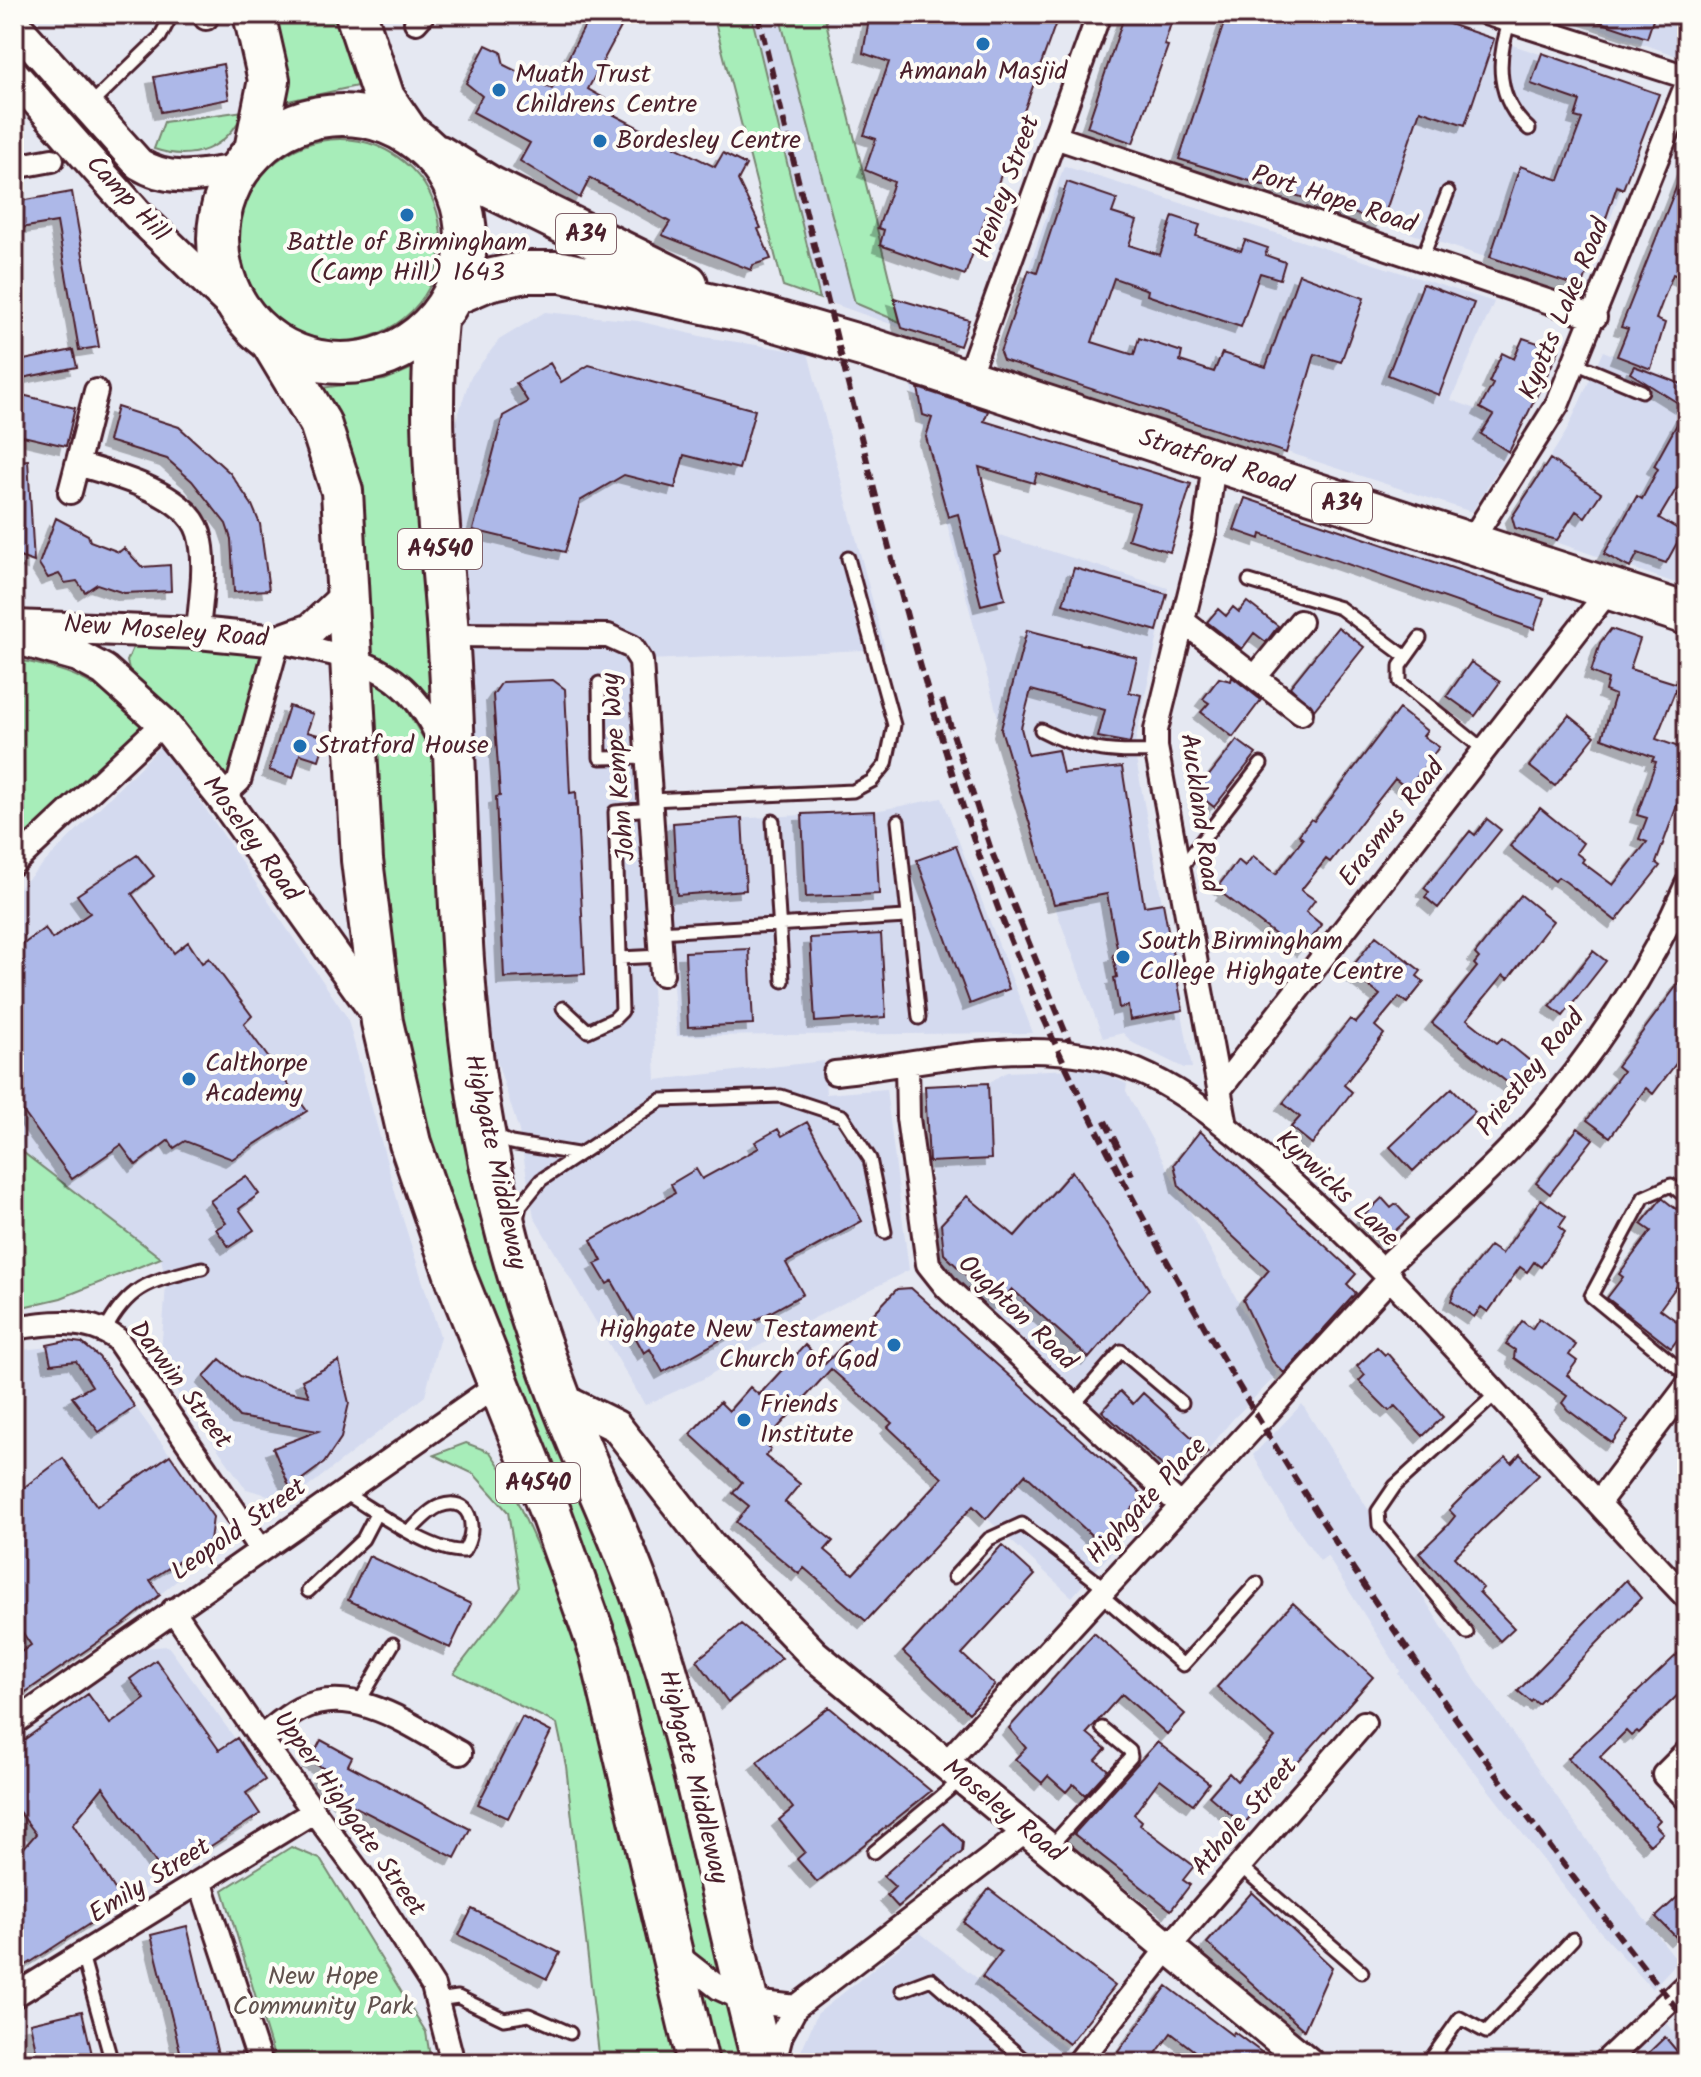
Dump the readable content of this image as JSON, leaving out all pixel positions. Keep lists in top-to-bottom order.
{
  "streets": {
    "highway": [
      "A34",
      "Stratford Road",
      "A4540",
      "Highgate Middleway"
    ],
    "street": [
      "Henley Street",
      "Camp Hill",
      "Port Hope Road",
      "Kyotts Lake Road",
      "New Moseley Road",
      "John Kempe Way",
      "Auckland Road",
      "Erasmus Road",
      "Moseley Road",
      "Priestley Road",
      "Kyrwicks Lane",
      "Oughton Road",
      "Darwin Street",
      "Highgate Place",
      "Leopold Street",
      "Upper Highgate Street",
      "Athole Street",
      "Emily Street"
    ]
  },
  "crossings": [
    ["Henley Street", "Port Hope Road"],
    ["Henley Street", "Stratford Road"],
    ["Camp Hill", "Stratford Road"],
    ["Camp Hill", "A4540"],
    ["Camp Hill", "Highgate Middleway"],
    ["Port Hope Road", "Kyotts Lake Road"],
    ["Kyotts Lake Road", "Stratford Road"],
    ["Stratford Road", "A4540"],
    ["Stratford Road", "Auckland Road"],
    ["Stratford Road", "Erasmus Road"],
    ["Stratford Road", "Highgate Middleway"],
    ["A4540", "New Moseley Road"],
    ["A4540", "Moseley Road"],
    ["A4540", "Highgate Middleway"],
    ["A4540", "Leopold Street"],
    ["John Kempe Way", "Highgate Middleway"],
    ["Auckland Road", "Erasmus Road"],
    ["Auckland Road", "Kyrwicks Lane"],
    ["Moseley Road", "Highgate Middleway"],
    ["Moseley Road", "Highgate Place"],
    ["Moseley Road", "Athole Street"],
    ["Priestley Road", "Kyrwicks Lane"],
    ["Priestley Road", "Highgate Place"],
    ["Kyrwicks Lane", "Oughton Road"],
    ["Kyrwicks Lane", "Highgate Place"],
    ["Oughton Road", "Highgate Place"],
    ["Darwin Street", "Leopold Street"],
    ["Leopold Street", "Upper Highgate Street"],
    ["Upper Highgate Street", "Emily Street"]
  ],
  "parks": ["New Hope Community Park"],
  "places": [
    "Amanah Masjid",
    "Muath Trust Childrens Centre",
    "Bordesley Centre",
    "Battle of Birmingham (Camp Hill) 1643",
    "Stratford House",
    "South Birmingham College Highgate Centre",
    "Calthorpe Academy",
    "Highgate New Testament Church of God",
    "Friends Institute"
  ]
}
